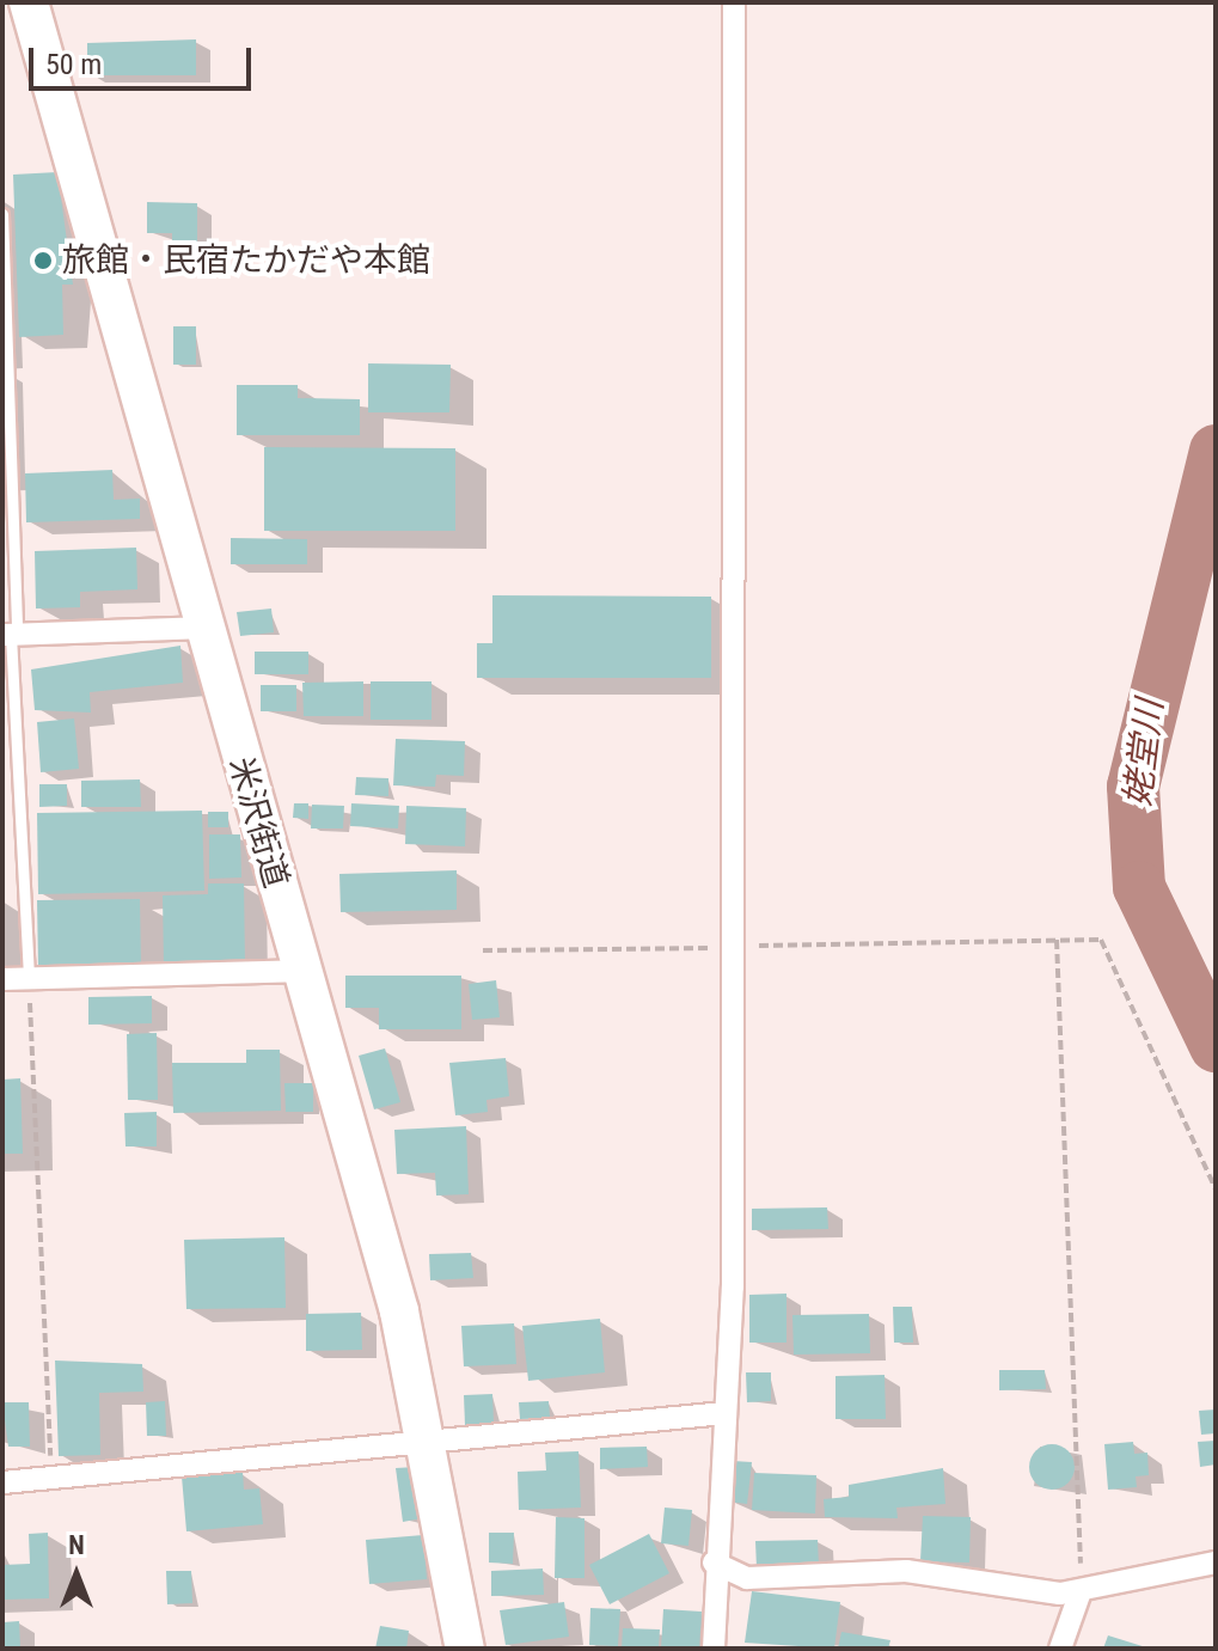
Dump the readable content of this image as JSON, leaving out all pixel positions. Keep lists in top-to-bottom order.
{
  "streets": {
    "highway": ["米沢街道"]
  },
  "water": ["姥堂川"],
  "places": ["旅館・民宿たかだや本館"],
  "scale_bar": "50 m",
  "north": "top"
}
